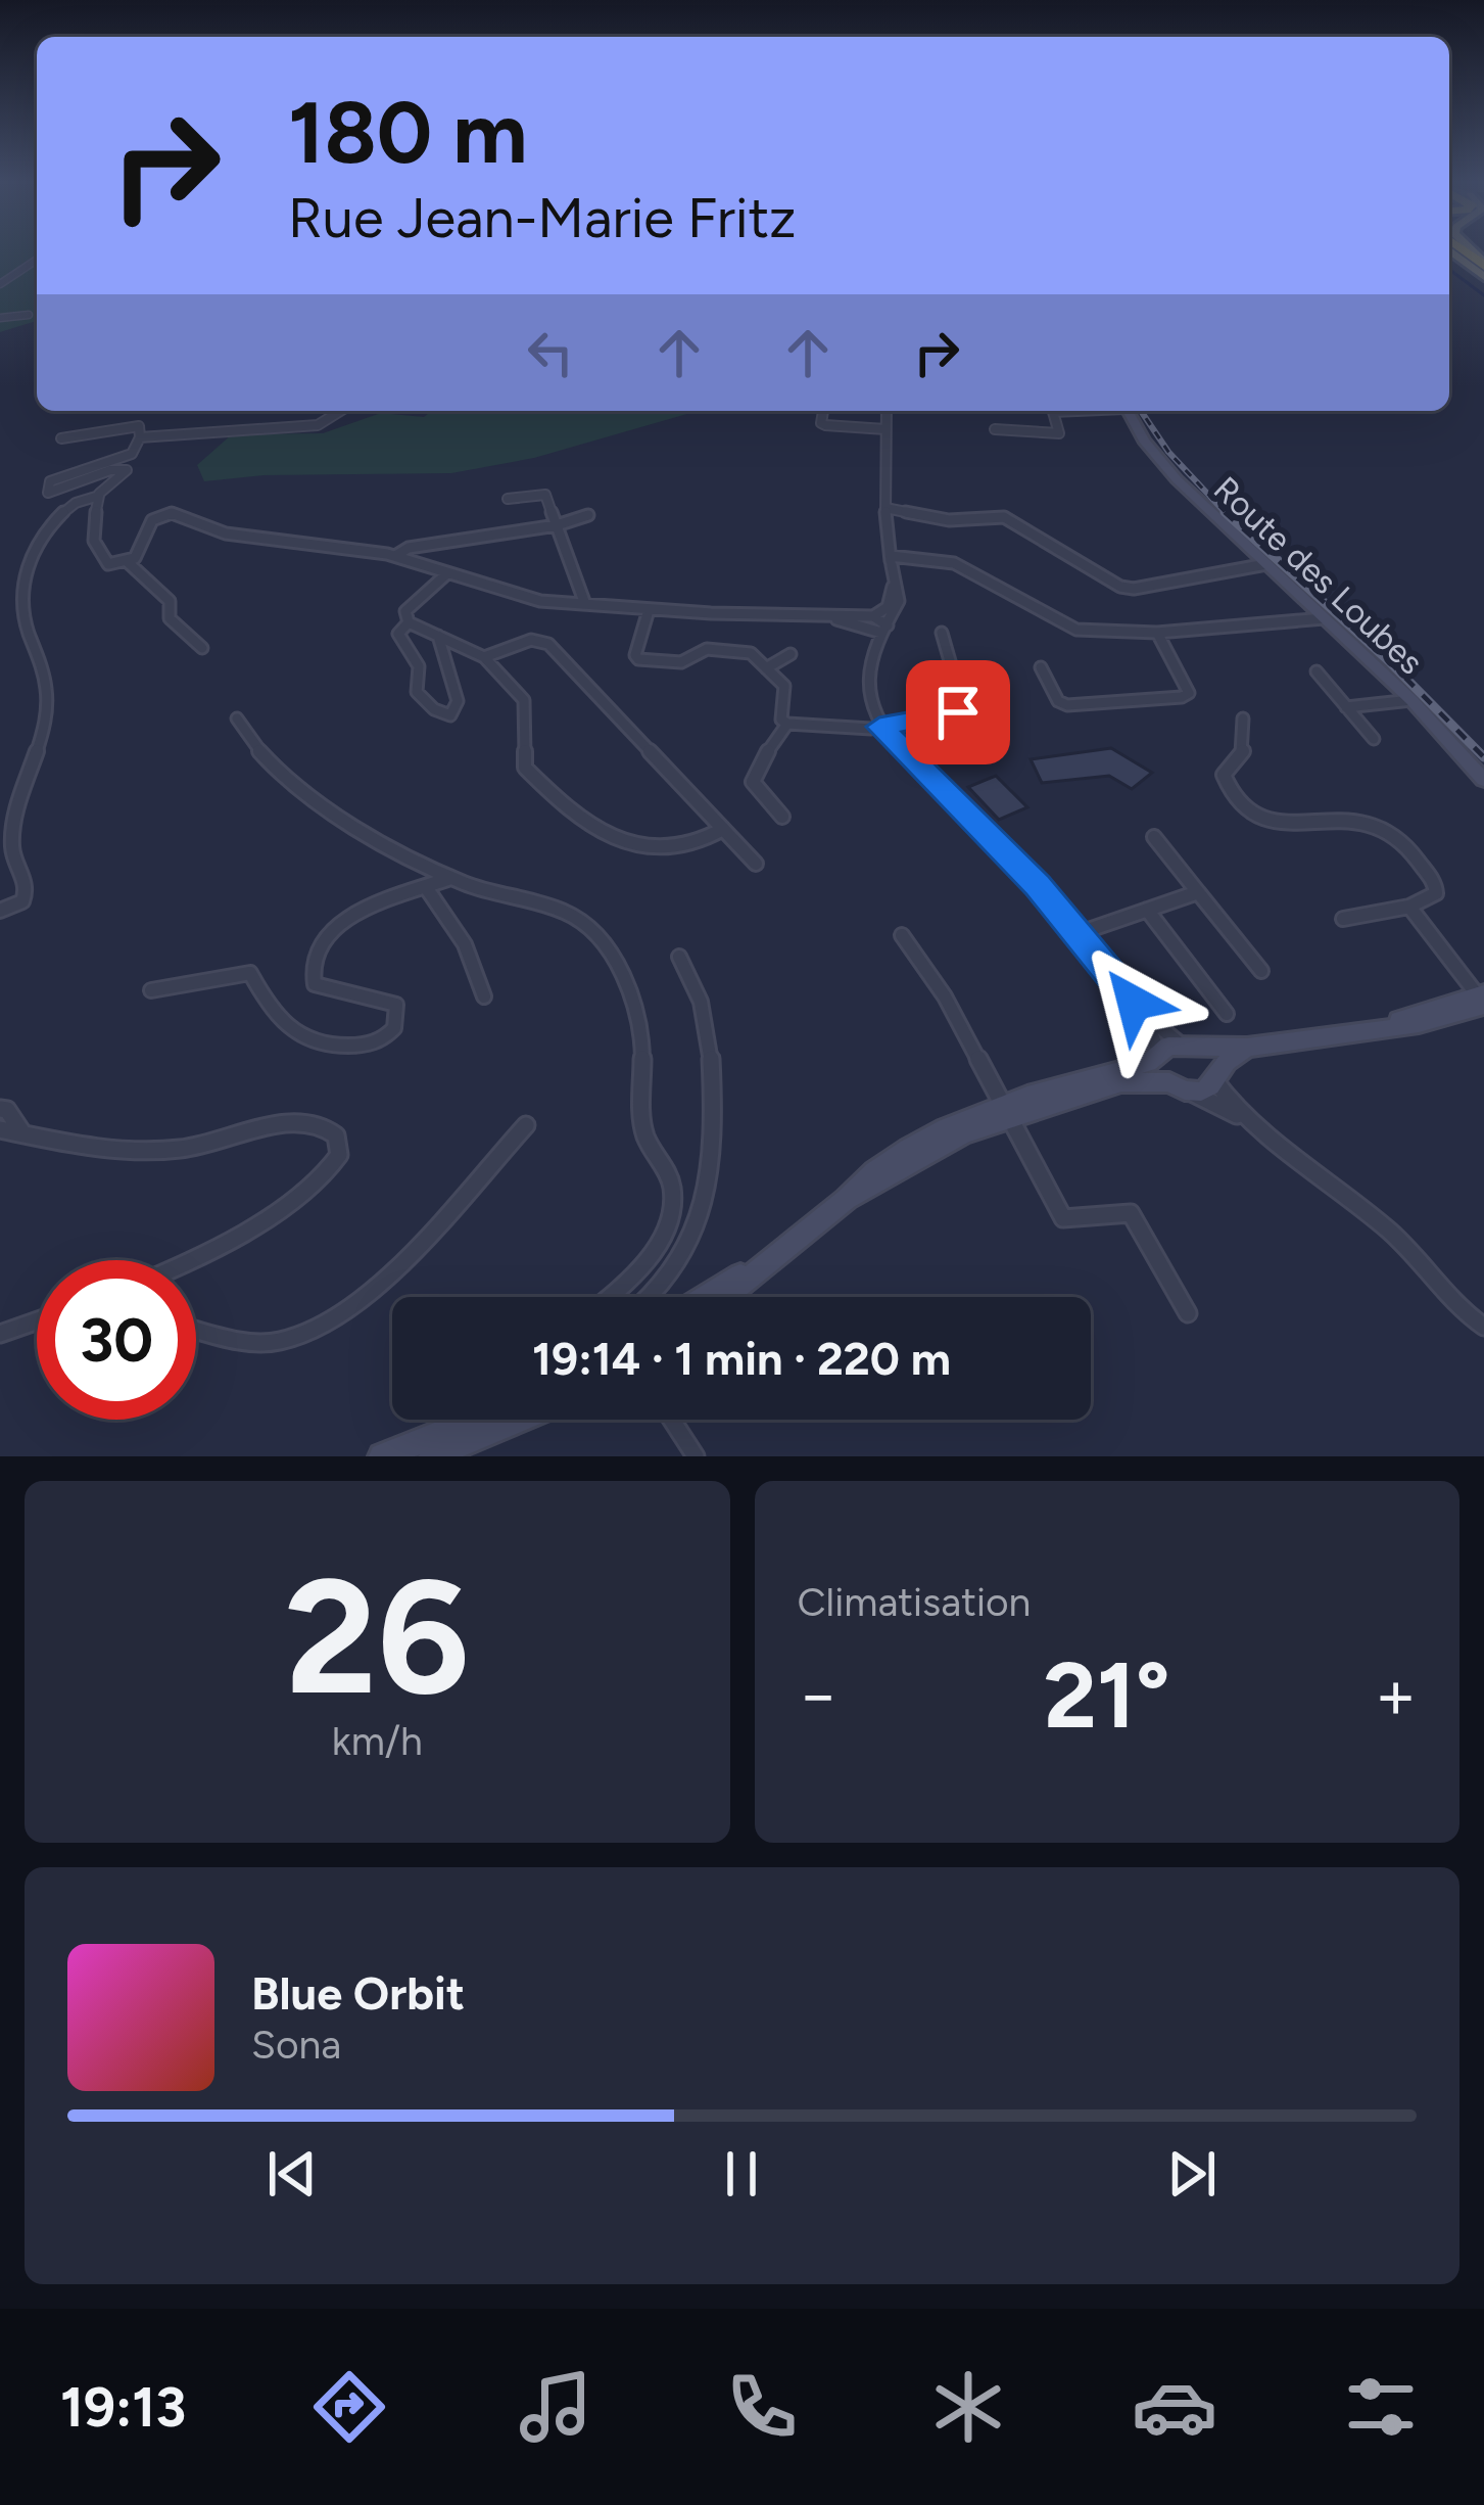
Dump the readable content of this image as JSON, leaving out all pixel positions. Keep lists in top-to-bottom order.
{
  "streets": {
    "main road": ["Route des Loubes"]
  },
  "page": {
    "turn": ["180 m", "Rue Jean-Marie Fritz"],
    "limit": "30",
    "trip": "19:14 · 1 min · 220 m",
    "tile": [
      ["26", "km/h"],
      "Climatisation"
    ],
    "heat": ["−", "21°", "+"],
    "song": ["Blue Orbit", "Sona"],
    "tabs": "19:13"
  }
}
